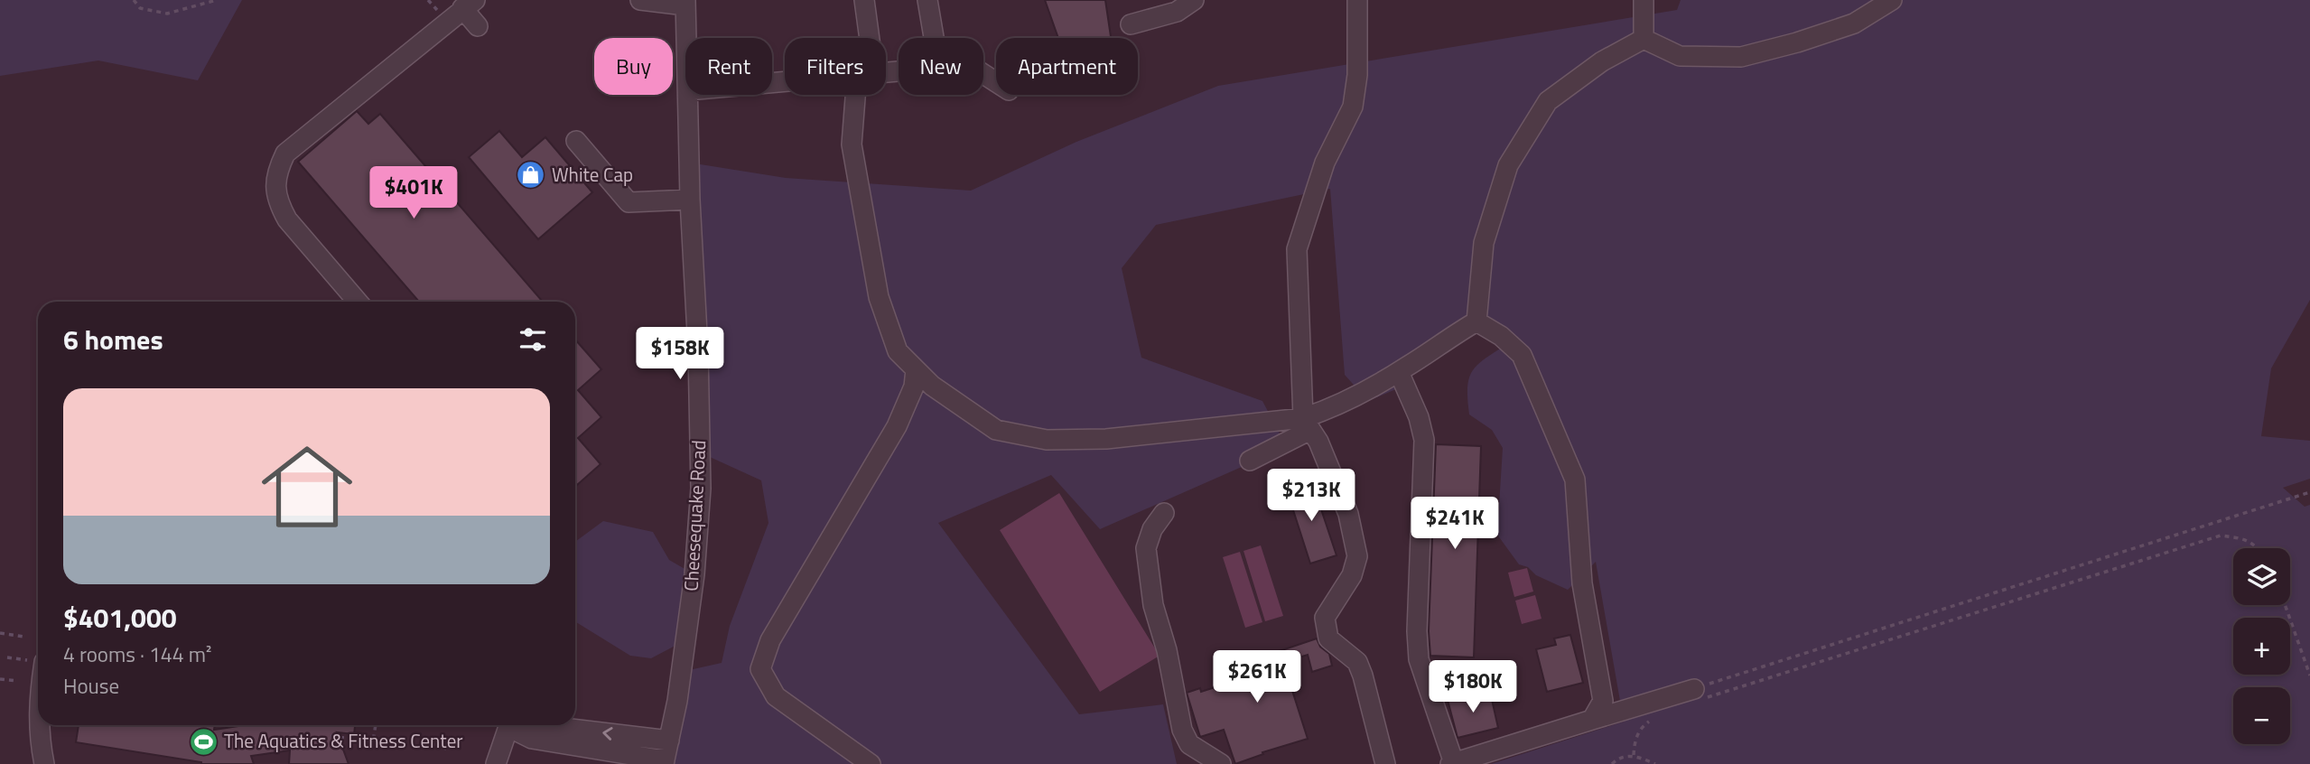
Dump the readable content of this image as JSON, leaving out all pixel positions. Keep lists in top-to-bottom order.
{
  "streets": {
    "street": ["Cheesequake Road"]
  },
  "places": {
    "shop": ["White Cap"],
    "sports": ["The Aquatics & Fitness Center"]
  },
  "page": {
    "chip": [
      "Buy",
      "Rent",
      "Filters",
      "New",
      "Apartment"
    ],
    "price": [
      "$401K",
      "$158K",
      "$213K",
      "$241K",
      "$261K",
      "$180K"
    ],
    "heading": "6 homes",
    "list": [
      {
        "name": "$401,000",
        "note": "4 rooms · 144 m² · House"
      }
    ],
    "map_buttons": ["+", "−"]
  }
}
